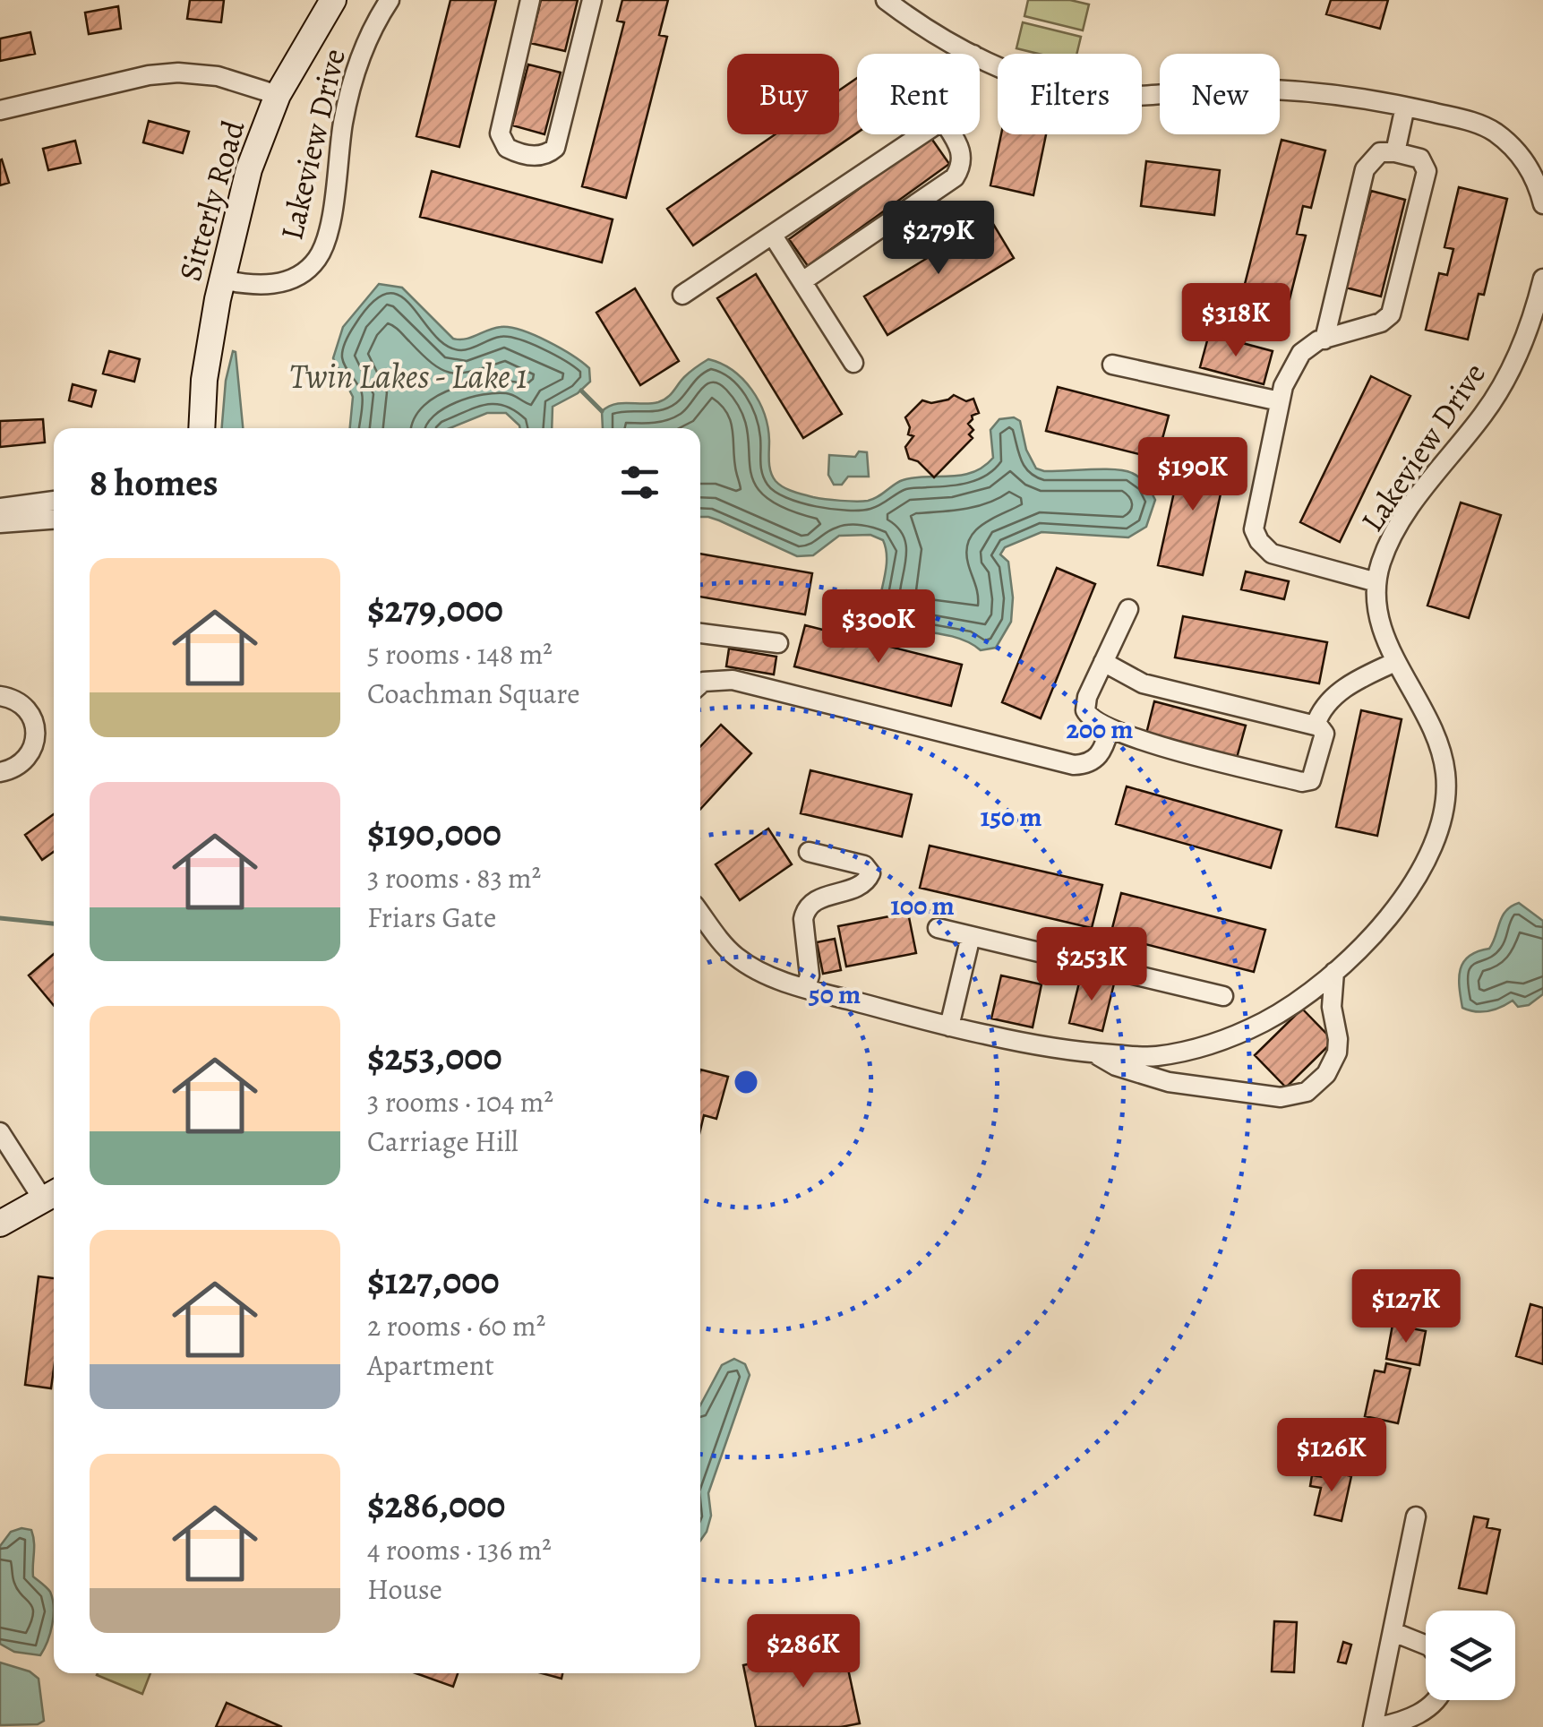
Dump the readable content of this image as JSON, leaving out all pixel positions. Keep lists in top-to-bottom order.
{
  "streets": {
    "street": ["Lakeview Drive", "Sitterly Road"]
  },
  "crossings": [
    ["Lakeview Drive", "Sitterly Road"]
  ],
  "water": ["Twin Lakes - Lake 1"],
  "page": {
    "chip": [
      "Buy",
      "Rent",
      "Filters",
      "New"
    ],
    "price": [
      "$279K",
      "$318K",
      "$190K",
      "$300K",
      "$253K",
      "$127K",
      "$126K",
      "$286K"
    ],
    "heading": "8 homes",
    "list": [
      {
        "name": "$279,000",
        "note": "5 rooms · 148 m² · Coachman Square"
      },
      {
        "name": "$190,000",
        "note": "3 rooms · 83 m² · Friars Gate"
      },
      {
        "name": "$253,000",
        "note": "3 rooms · 104 m² · Carriage Hill"
      },
      {
        "name": "$127,000",
        "note": "2 rooms · 60 m² · Apartment"
      },
      {
        "name": "$286,000",
        "note": "4 rooms · 136 m² · House"
      }
    ]
  },
  "rings": [
    "200 m",
    "150 m",
    "100 m",
    "50 m"
  ]
}
